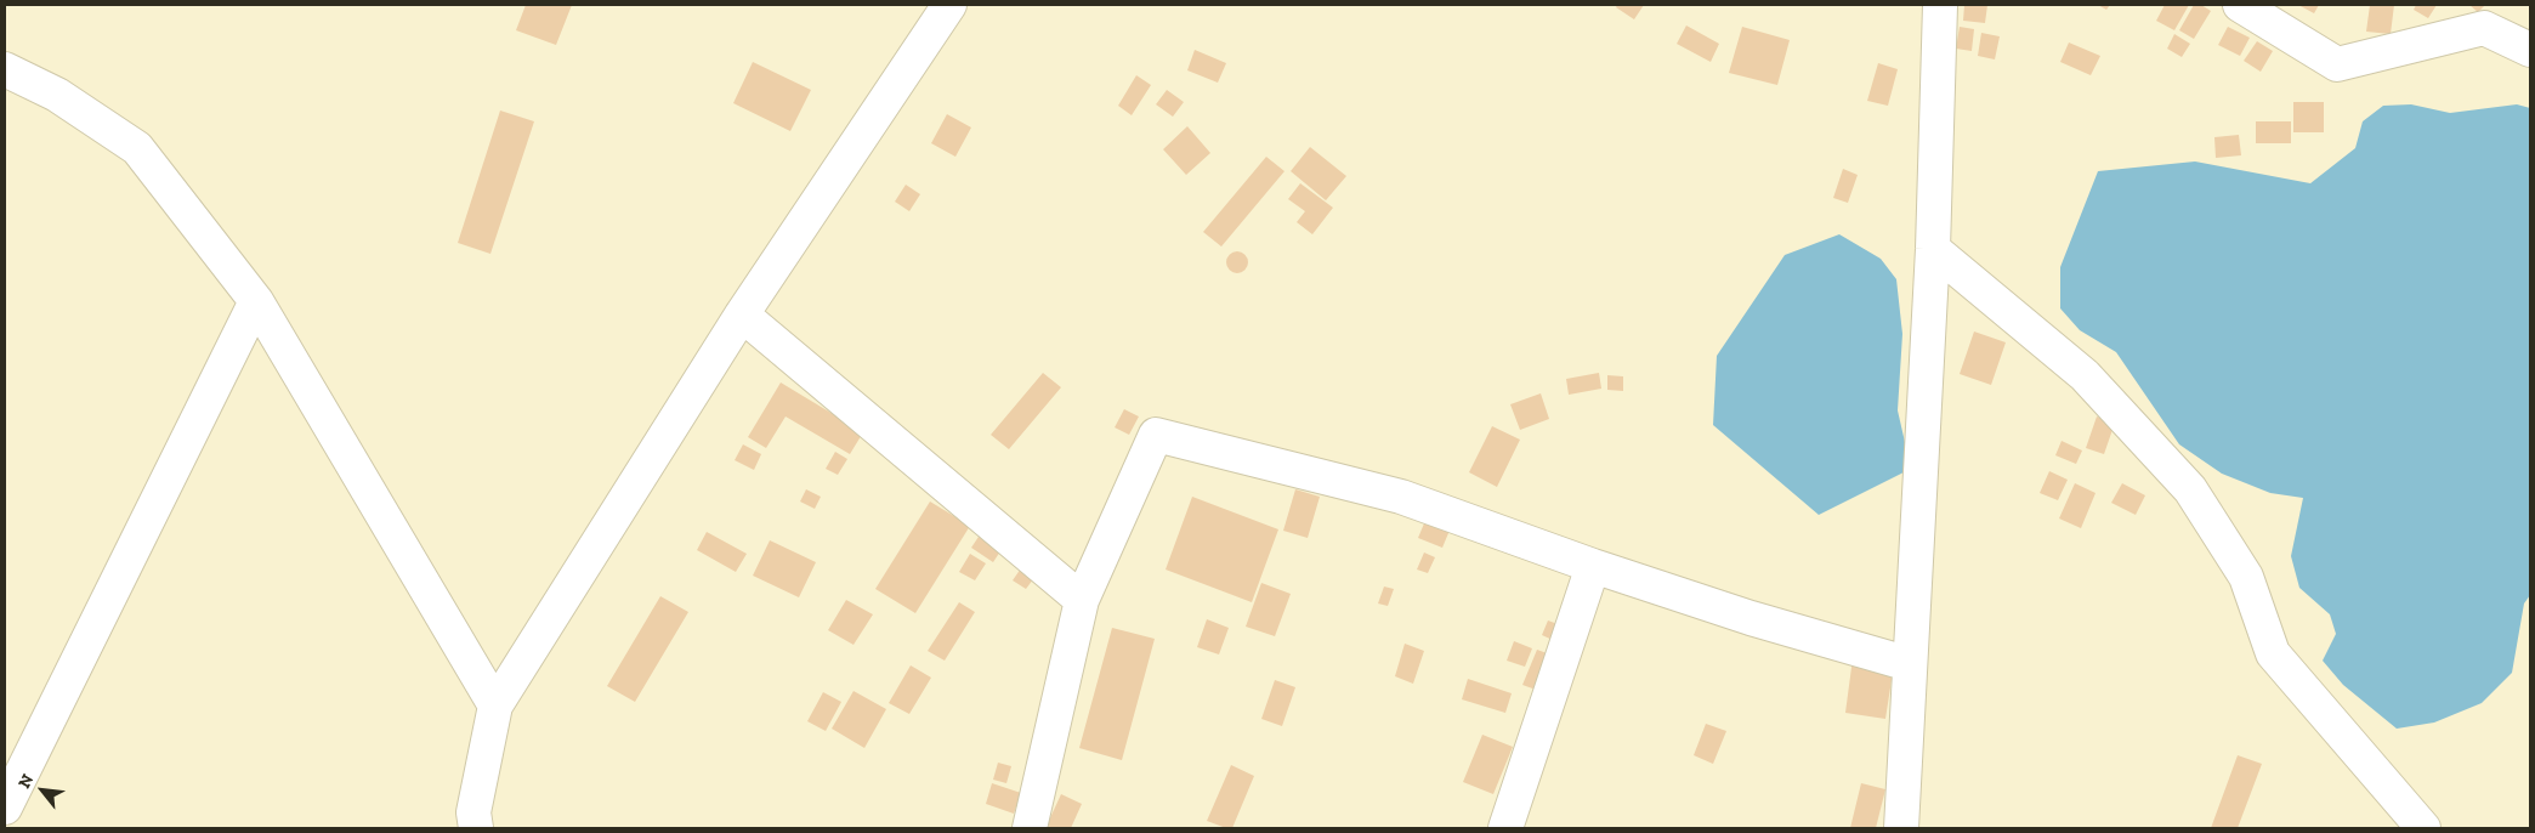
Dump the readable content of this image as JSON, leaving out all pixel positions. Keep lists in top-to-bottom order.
{
  "north": "top left"
}
